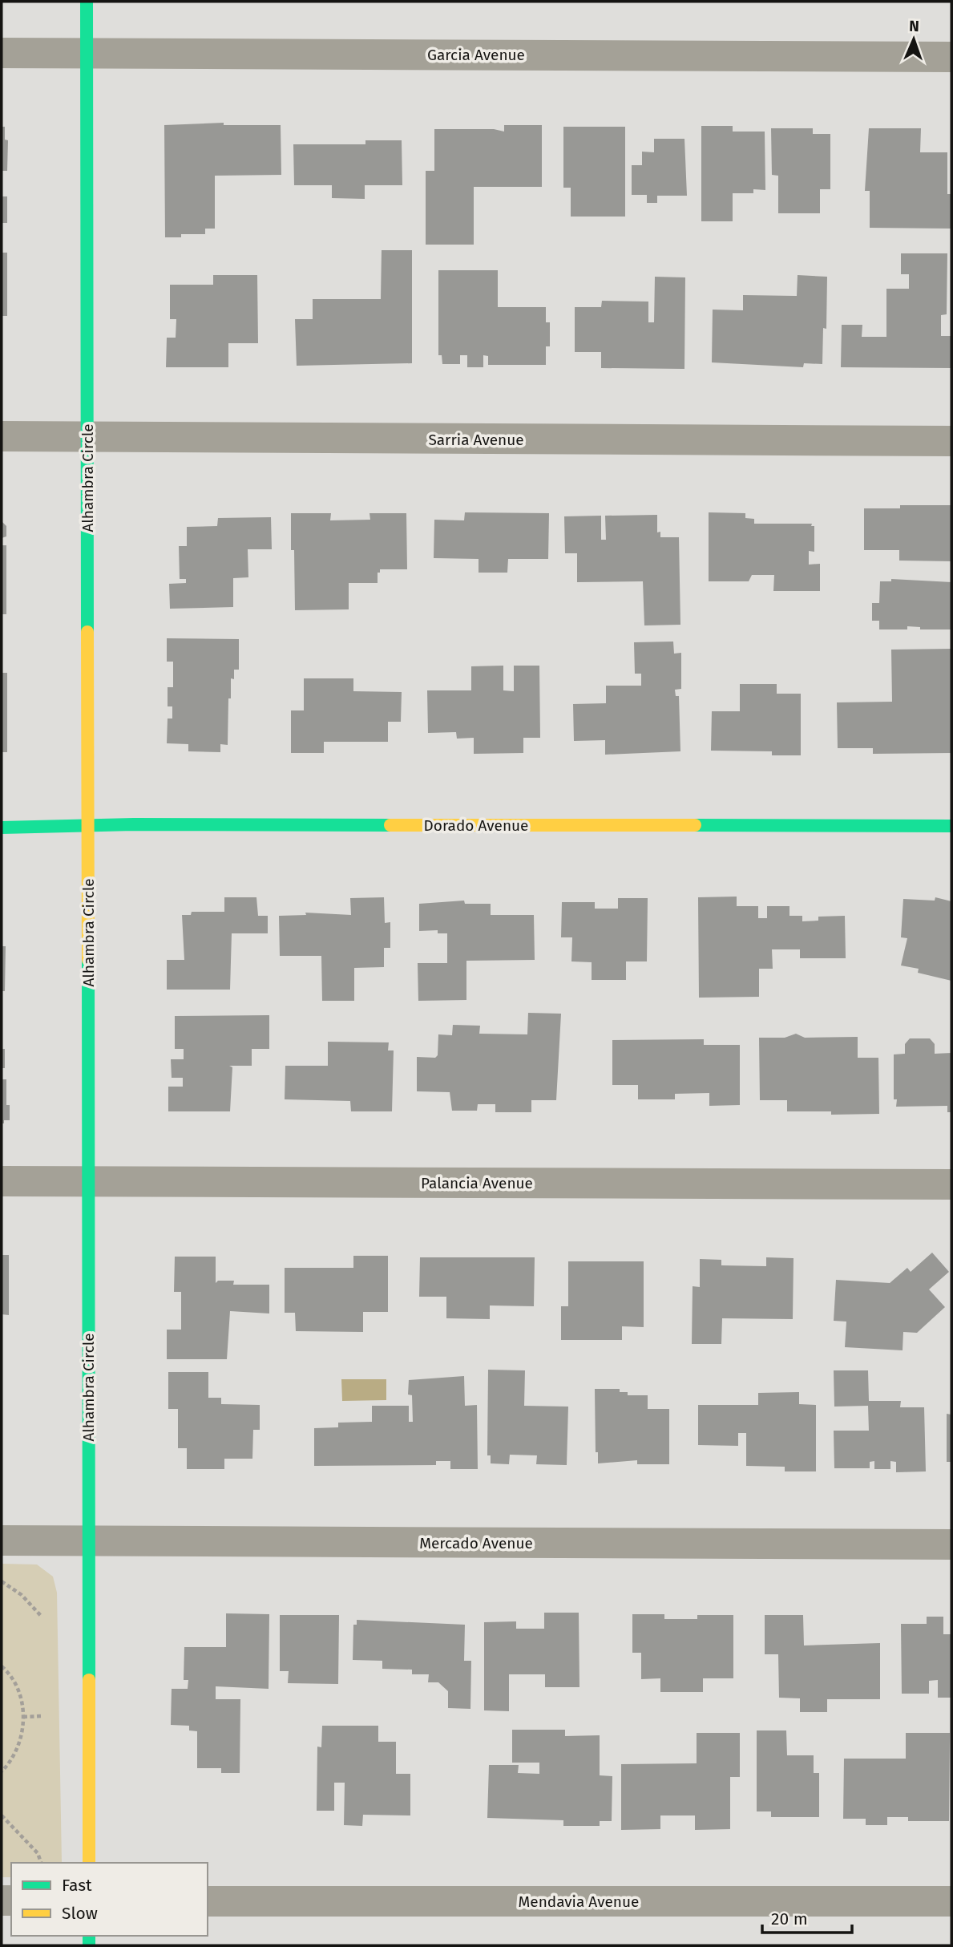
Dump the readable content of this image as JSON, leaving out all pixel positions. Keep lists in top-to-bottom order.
{
  "streets": {
    "street": [
      "Garcia Avenue",
      "Sarria Avenue",
      "Alhambra Circle",
      "Dorado Avenue",
      "Palancia Avenue",
      "Mercado Avenue",
      "Mendavia Avenue"
    ]
  },
  "crossings": [
    ["Garcia Avenue", "Alhambra Circle"],
    ["Sarria Avenue", "Alhambra Circle"],
    ["Alhambra Circle", "Dorado Avenue"],
    ["Alhambra Circle", "Palancia Avenue"],
    ["Alhambra Circle", "Mercado Avenue"]
  ],
  "legend": ["Fast", "Slow"],
  "scale_bar": "20 m",
  "north": "top"
}
